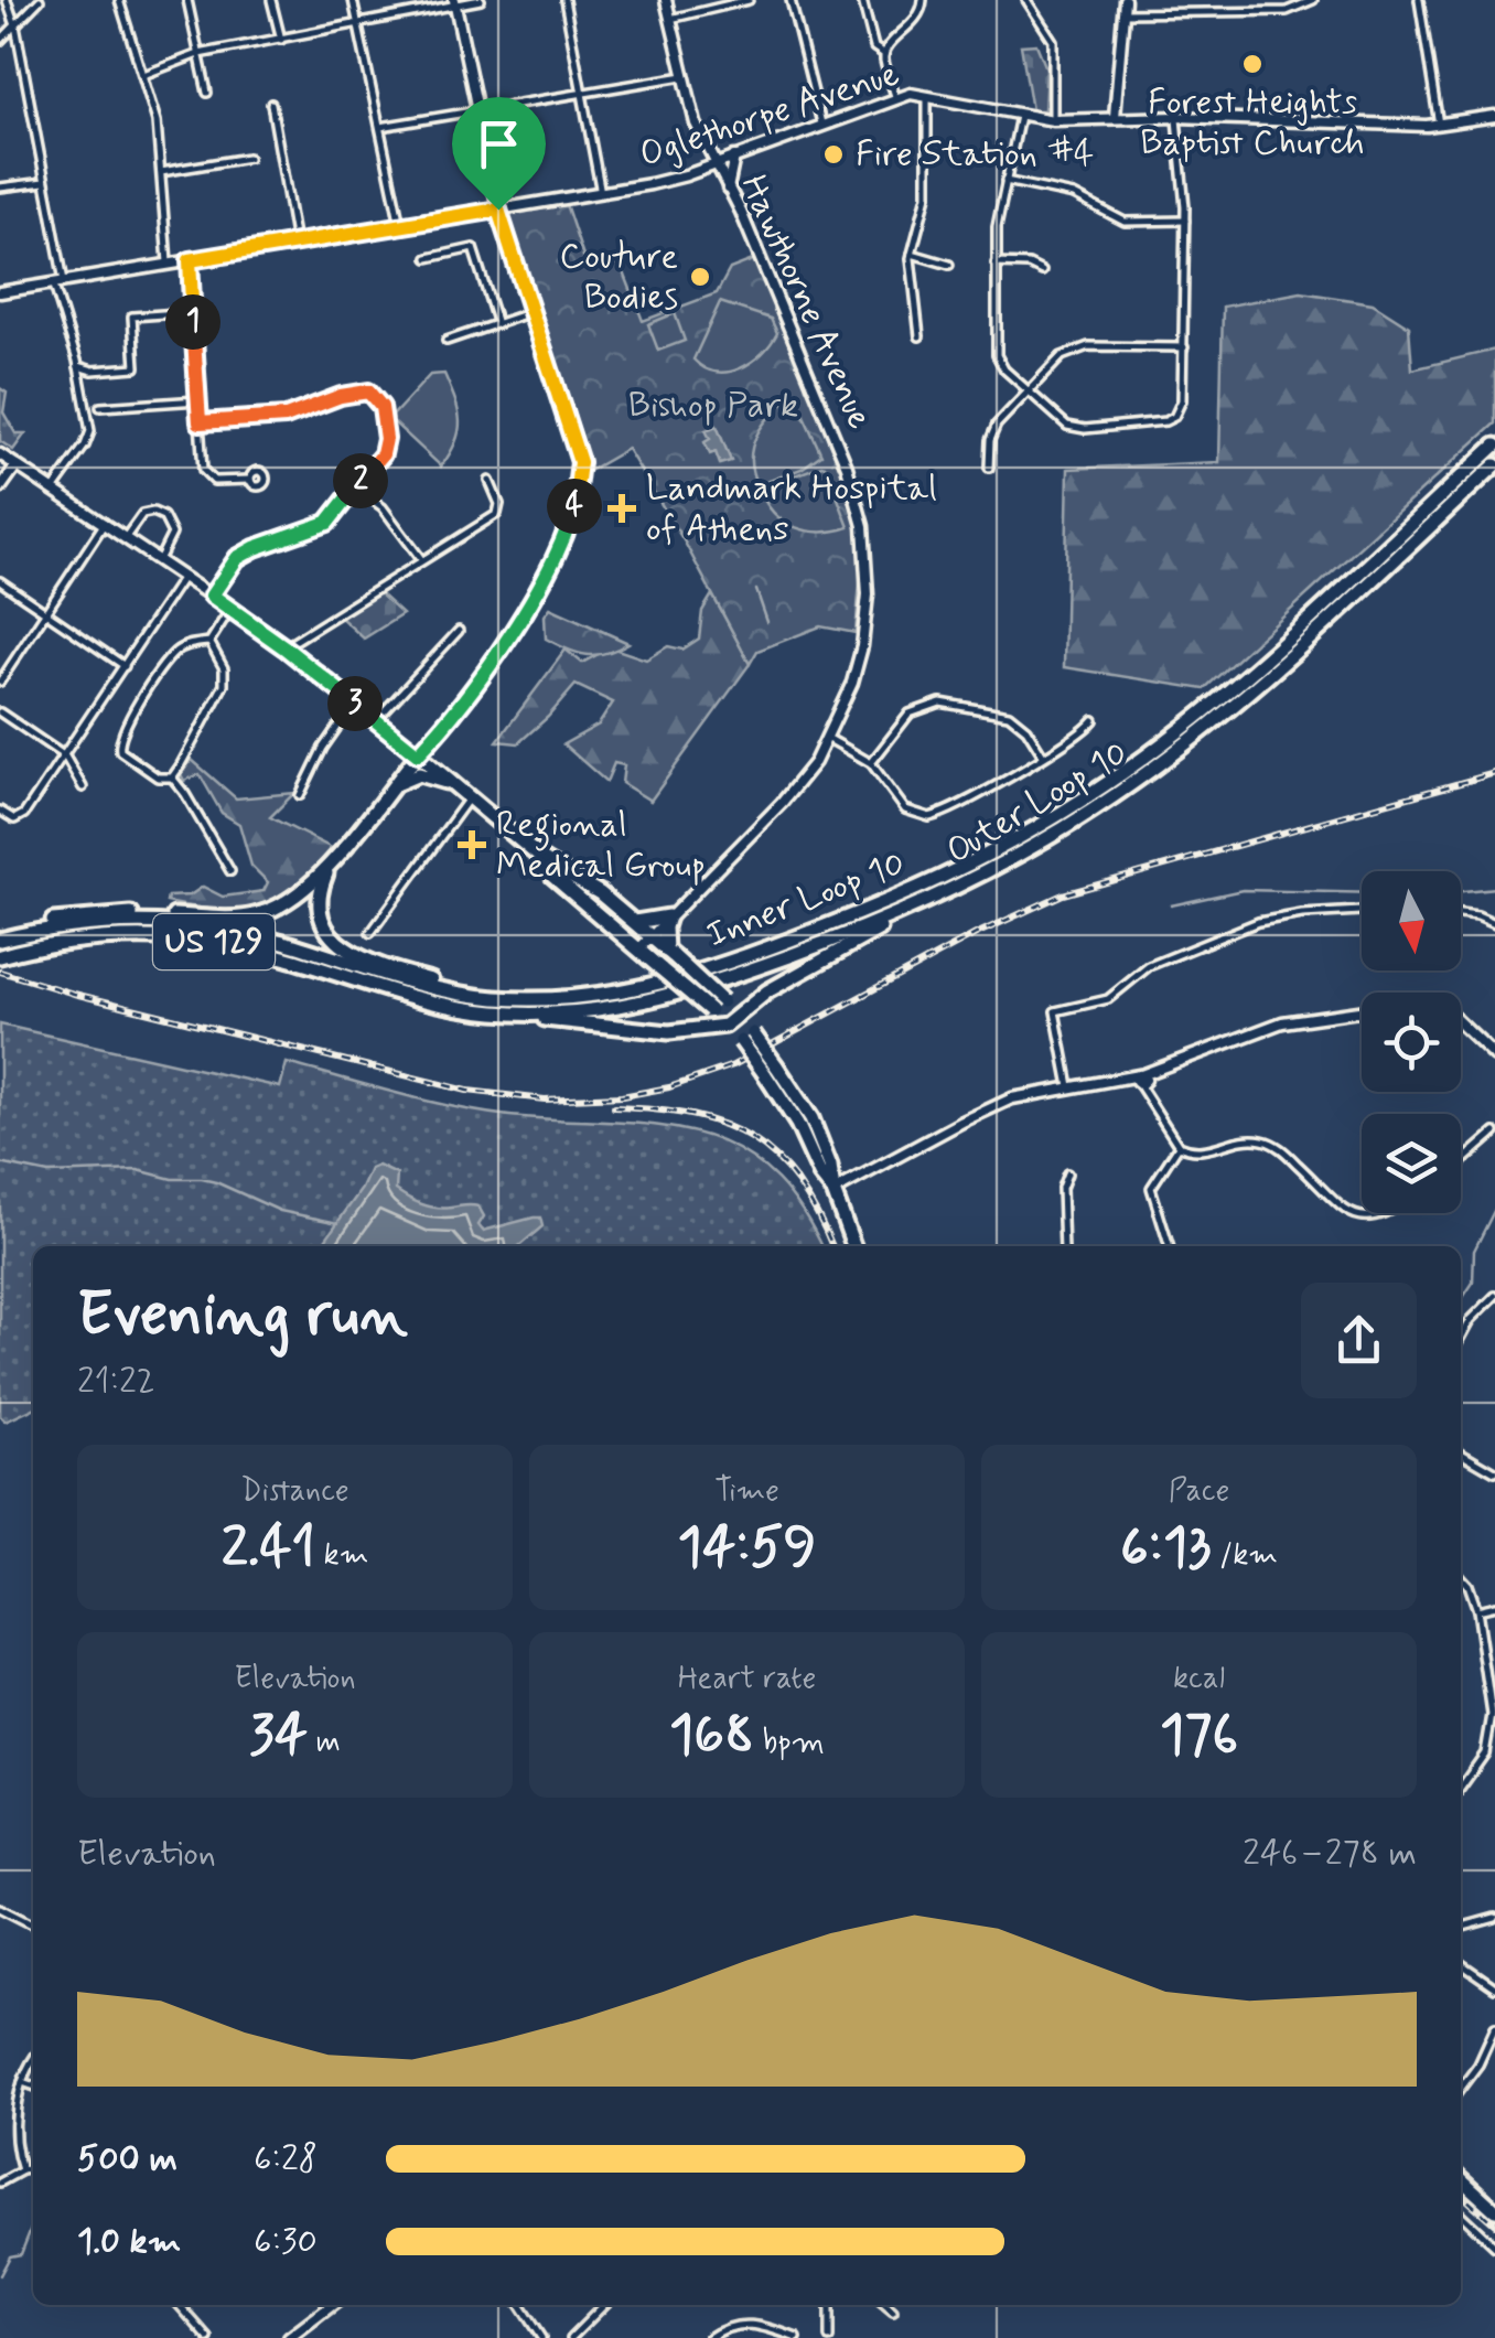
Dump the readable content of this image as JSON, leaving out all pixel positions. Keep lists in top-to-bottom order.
{
  "streets": {
    "highway": ["Outer Loop 10", "Inner Loop 10", "US 129"],
    "main road": ["Oglethorpe Avenue", "Hawthorne Avenue"]
  },
  "crossings": [
    ["Oglethorpe Avenue", "Hawthorne Avenue"],
    ["Outer Loop 10", "Inner Loop 10"],
    ["Outer Loop 10", "US 129"],
    ["Inner Loop 10", "US 129"]
  ],
  "parks": ["Bishop Park"],
  "places": {
    "other": ["Forest Heights Baptist Church", "Fire Station #4", "Couture Bodies"],
    "health": ["Landmark Hospital of Athens", "Regional Medical Group"]
  },
  "north": "bottom",
  "page": {
    "pins": [
      "1",
      "2",
      "4",
      "3"
    ],
    "heading": ["Evening run", "21:22"],
    "stats": [
      ["Distance", "2.41 km"],
      ["Time", "14:59"],
      ["Pace", "6:13 /km"],
      ["Elevation", "34 m"],
      ["Heart rate", "168 bpm"],
      ["kcal", "176"]
    ],
    "chart": ["Elevation", "246–278 m"],
    "list": [
      {
        "name": "500 m",
        "note": "6:28"
      },
      {
        "name": "1.0 km",
        "note": "6:30"
      }
    ]
  }
}
